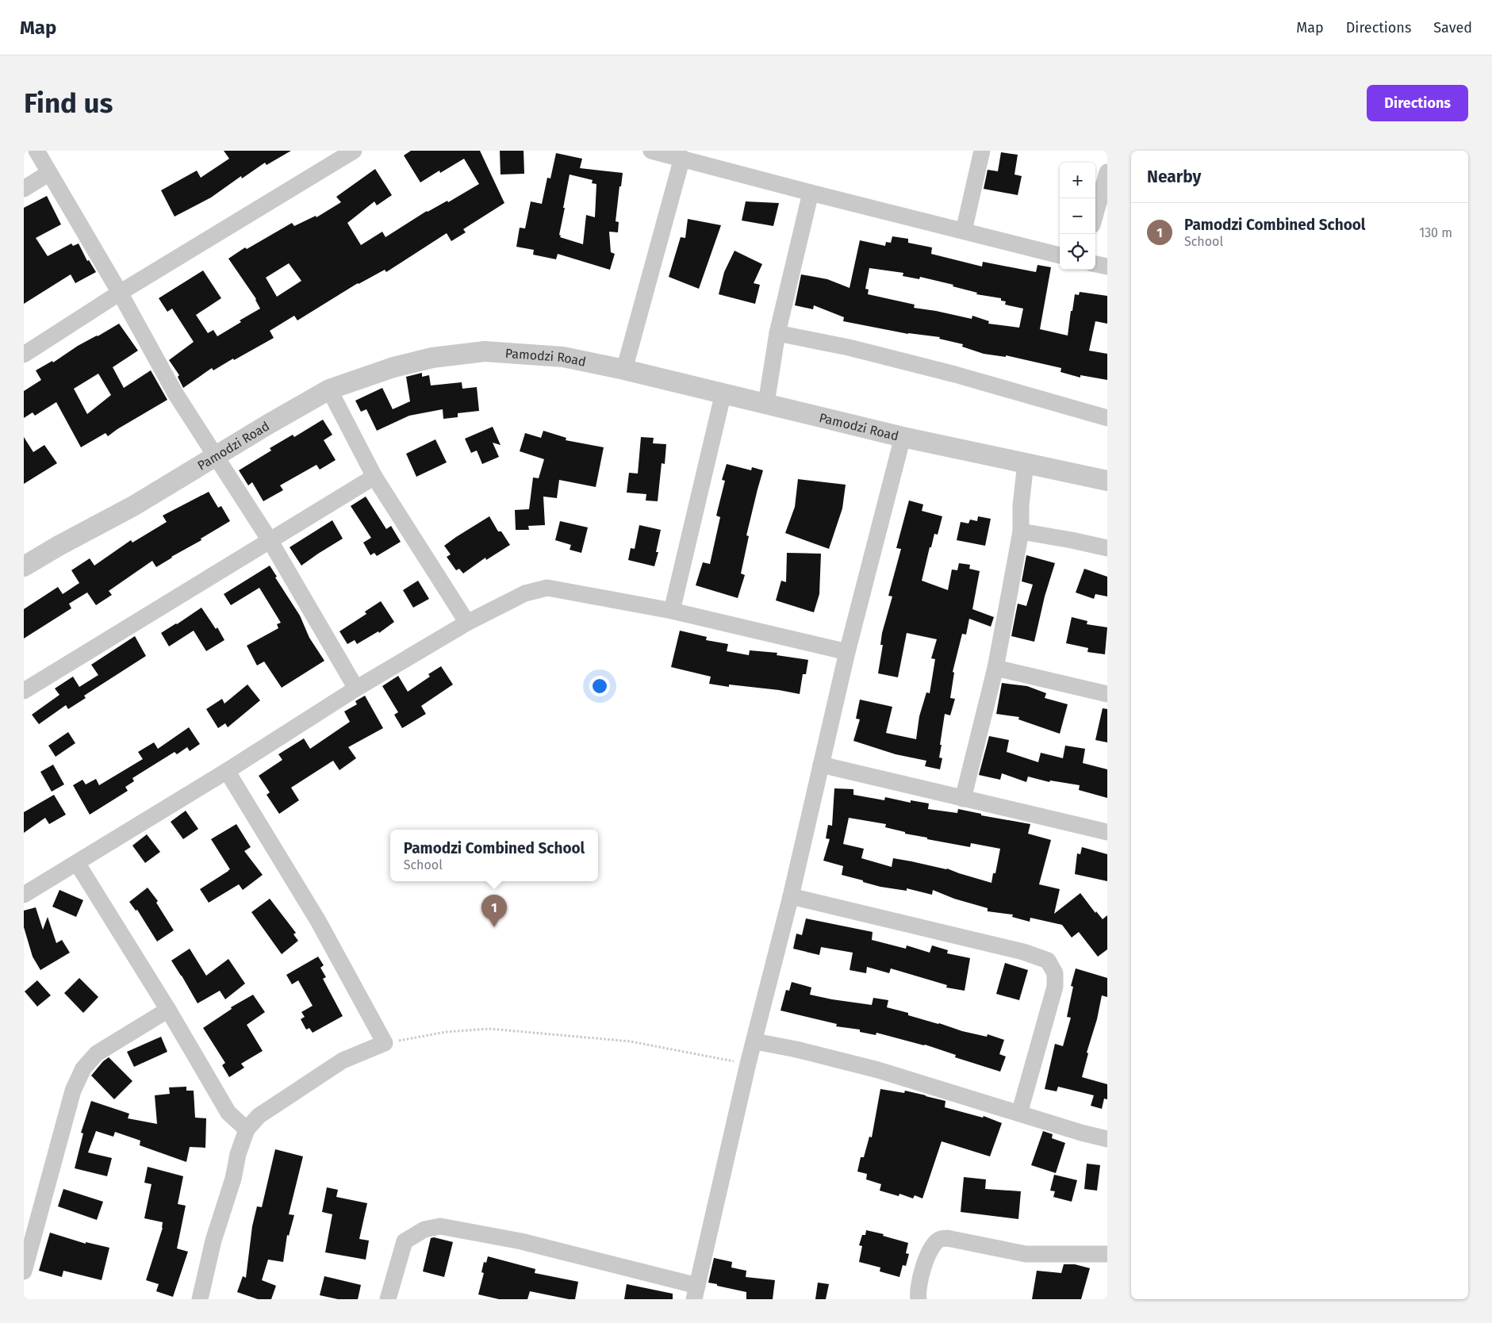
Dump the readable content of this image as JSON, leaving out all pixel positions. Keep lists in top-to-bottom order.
{
  "streets": {
    "street": ["Pamodzi Road"]
  },
  "page": {
    "header": "Map",
    "nav": ["Map", "Directions", "Saved"],
    "buttons": "Directions",
    "title": "Find us",
    "heading": "Nearby",
    "map_buttons": ["+", "−"],
    "list": [
      {
        "mark": "1",
        "name": "Pamodzi Combined School",
        "note": "School",
        "value": "130 m"
      }
    ],
    "popup": ["Pamodzi Combined School", "School"],
    "pins": "1"
  }
}
